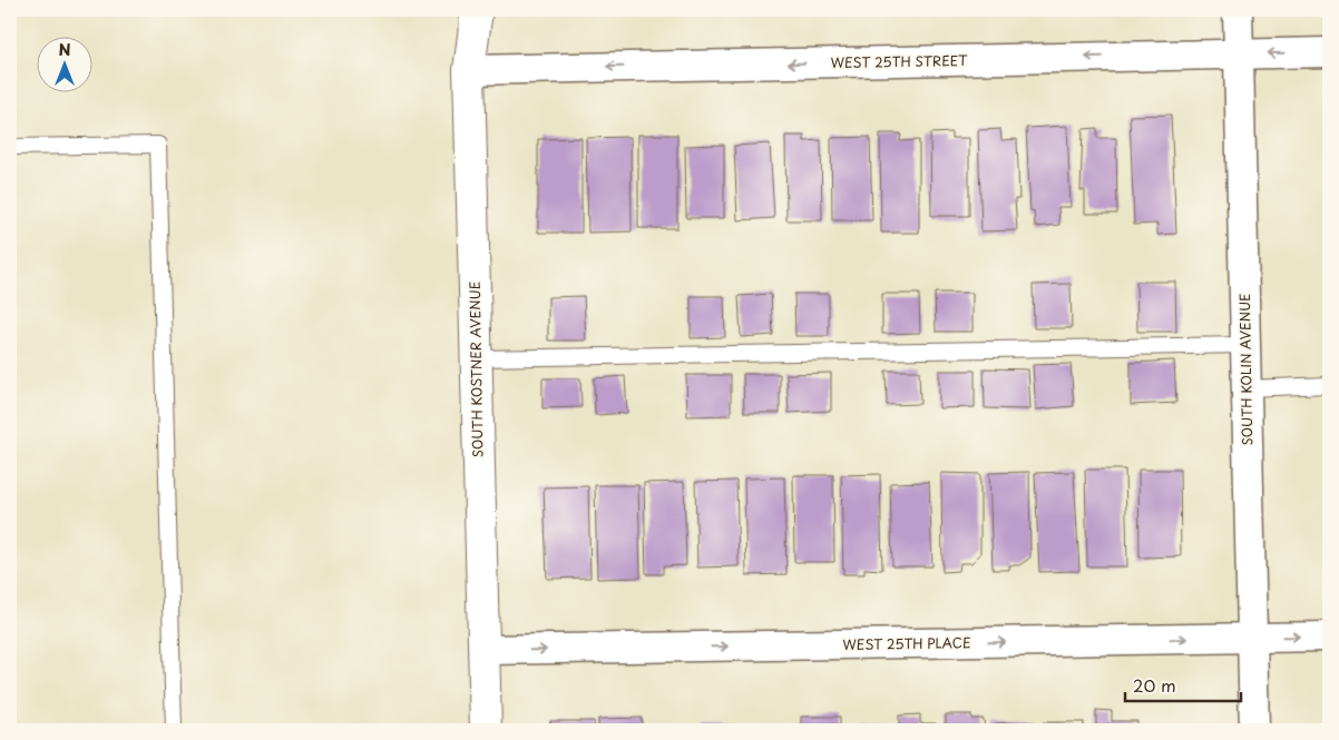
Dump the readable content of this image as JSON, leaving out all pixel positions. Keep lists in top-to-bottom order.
{
  "streets": {
    "street": [
      "WEST 25TH STREET",
      "SOUTH KOSTNER AVENUE",
      "SOUTH KOLIN AVENUE",
      "WEST 25TH PLACE"
    ]
  },
  "crossings": [
    ["WEST 25TH STREET", "SOUTH KOSTNER AVENUE"],
    ["WEST 25TH STREET", "SOUTH KOLIN AVENUE"],
    ["SOUTH KOSTNER AVENUE", "WEST 25TH PLACE"],
    ["SOUTH KOLIN AVENUE", "WEST 25TH PLACE"]
  ],
  "one_way": ["WEST 25TH STREET", "WEST 25TH PLACE"],
  "scale_bar": "20 m",
  "north": "top"
}
